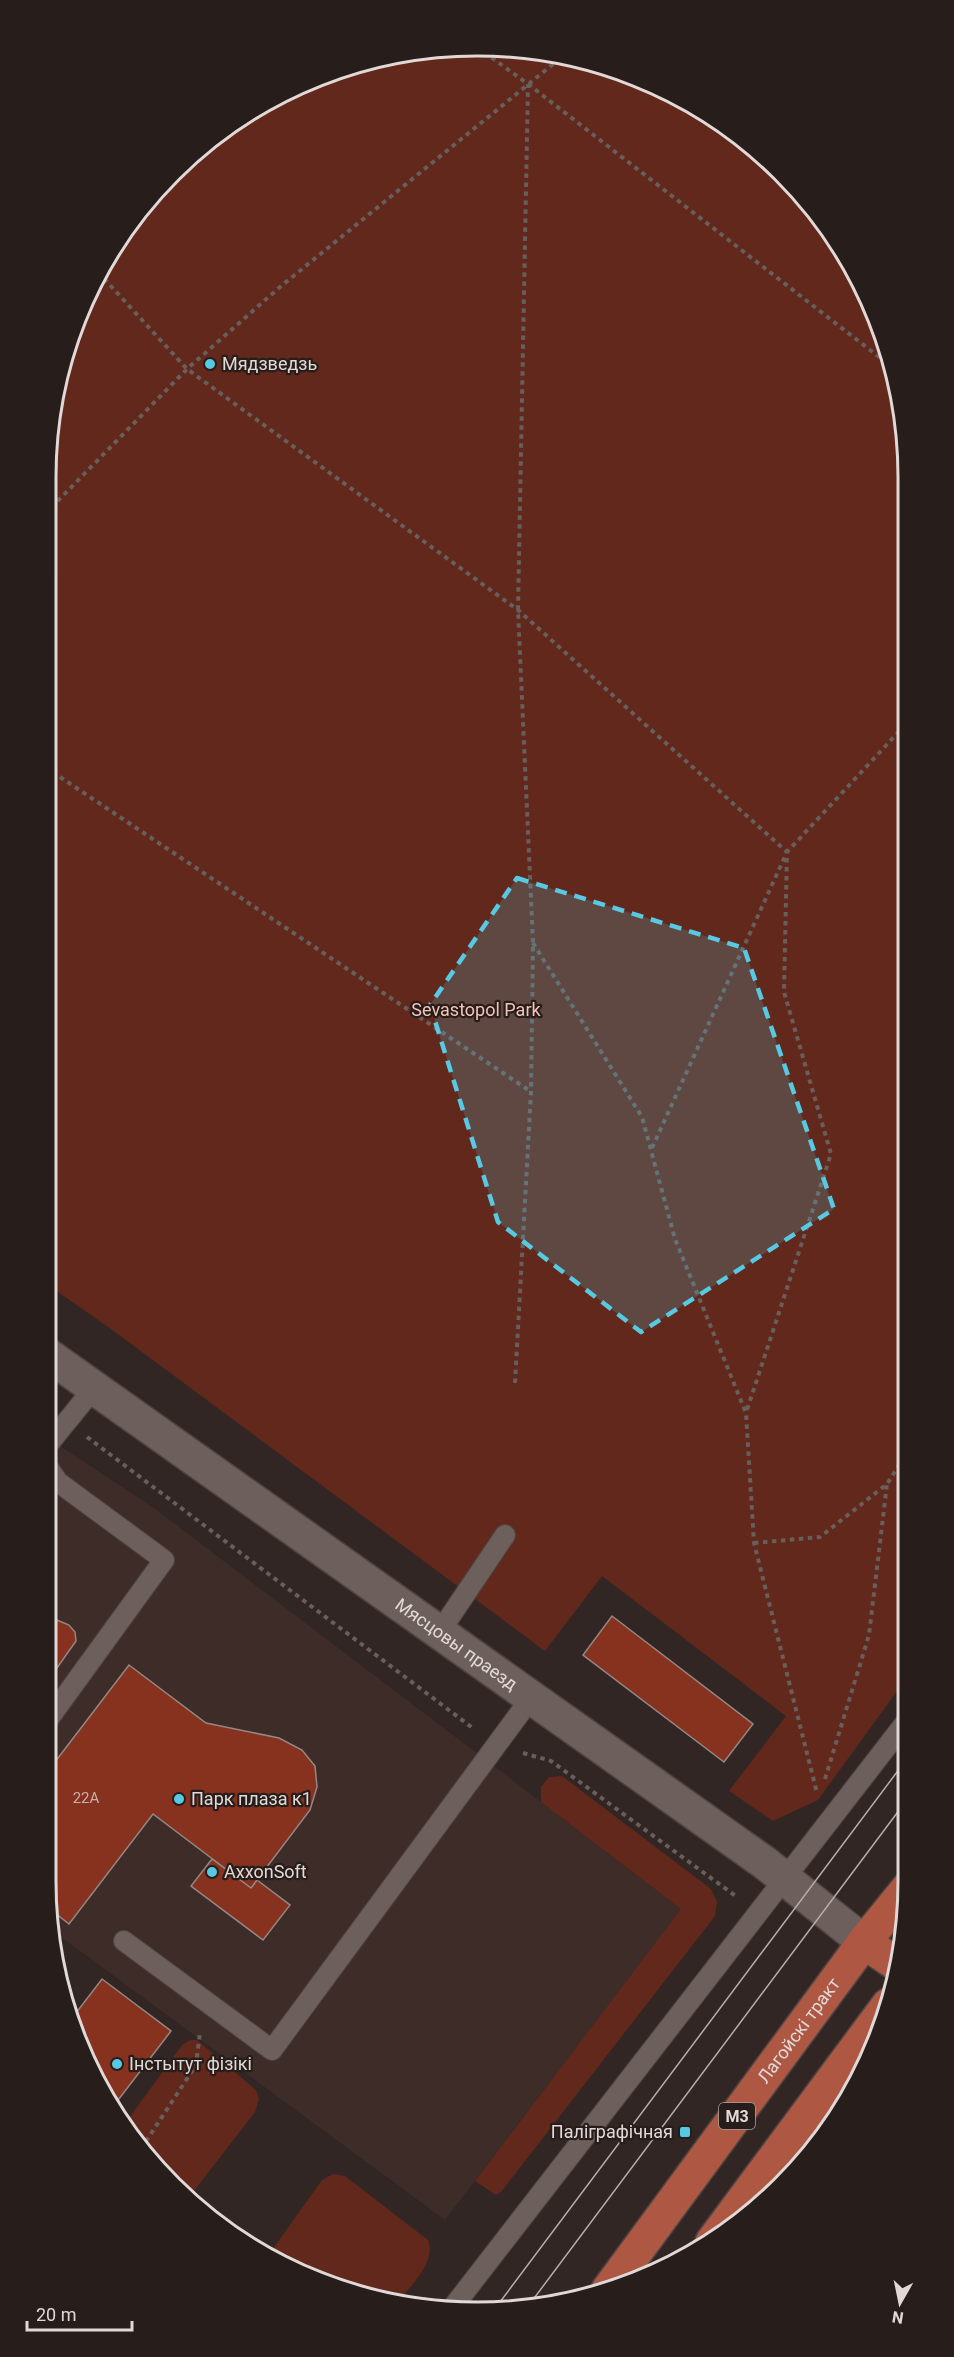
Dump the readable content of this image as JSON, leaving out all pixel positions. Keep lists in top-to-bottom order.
{
  "streets": {
    "main road": ["Лагойскі тракт", "М3"],
    "street": ["Мясцовы праезд"]
  },
  "crossings": [
    ["Мясцовы праезд", "Лагойскі тракт"]
  ],
  "parks": ["Sevastopol Park"],
  "places": {
    "other": [
      "Мядзведзь",
      "Парк плаза к1",
      "AxxonSoft",
      "Інстытут фізікі"
    ],
    "transit": ["Паліграфічная"]
  },
  "house_numbers": ["22А"],
  "scale_bar": "20 m",
  "north": "bottom"
}
